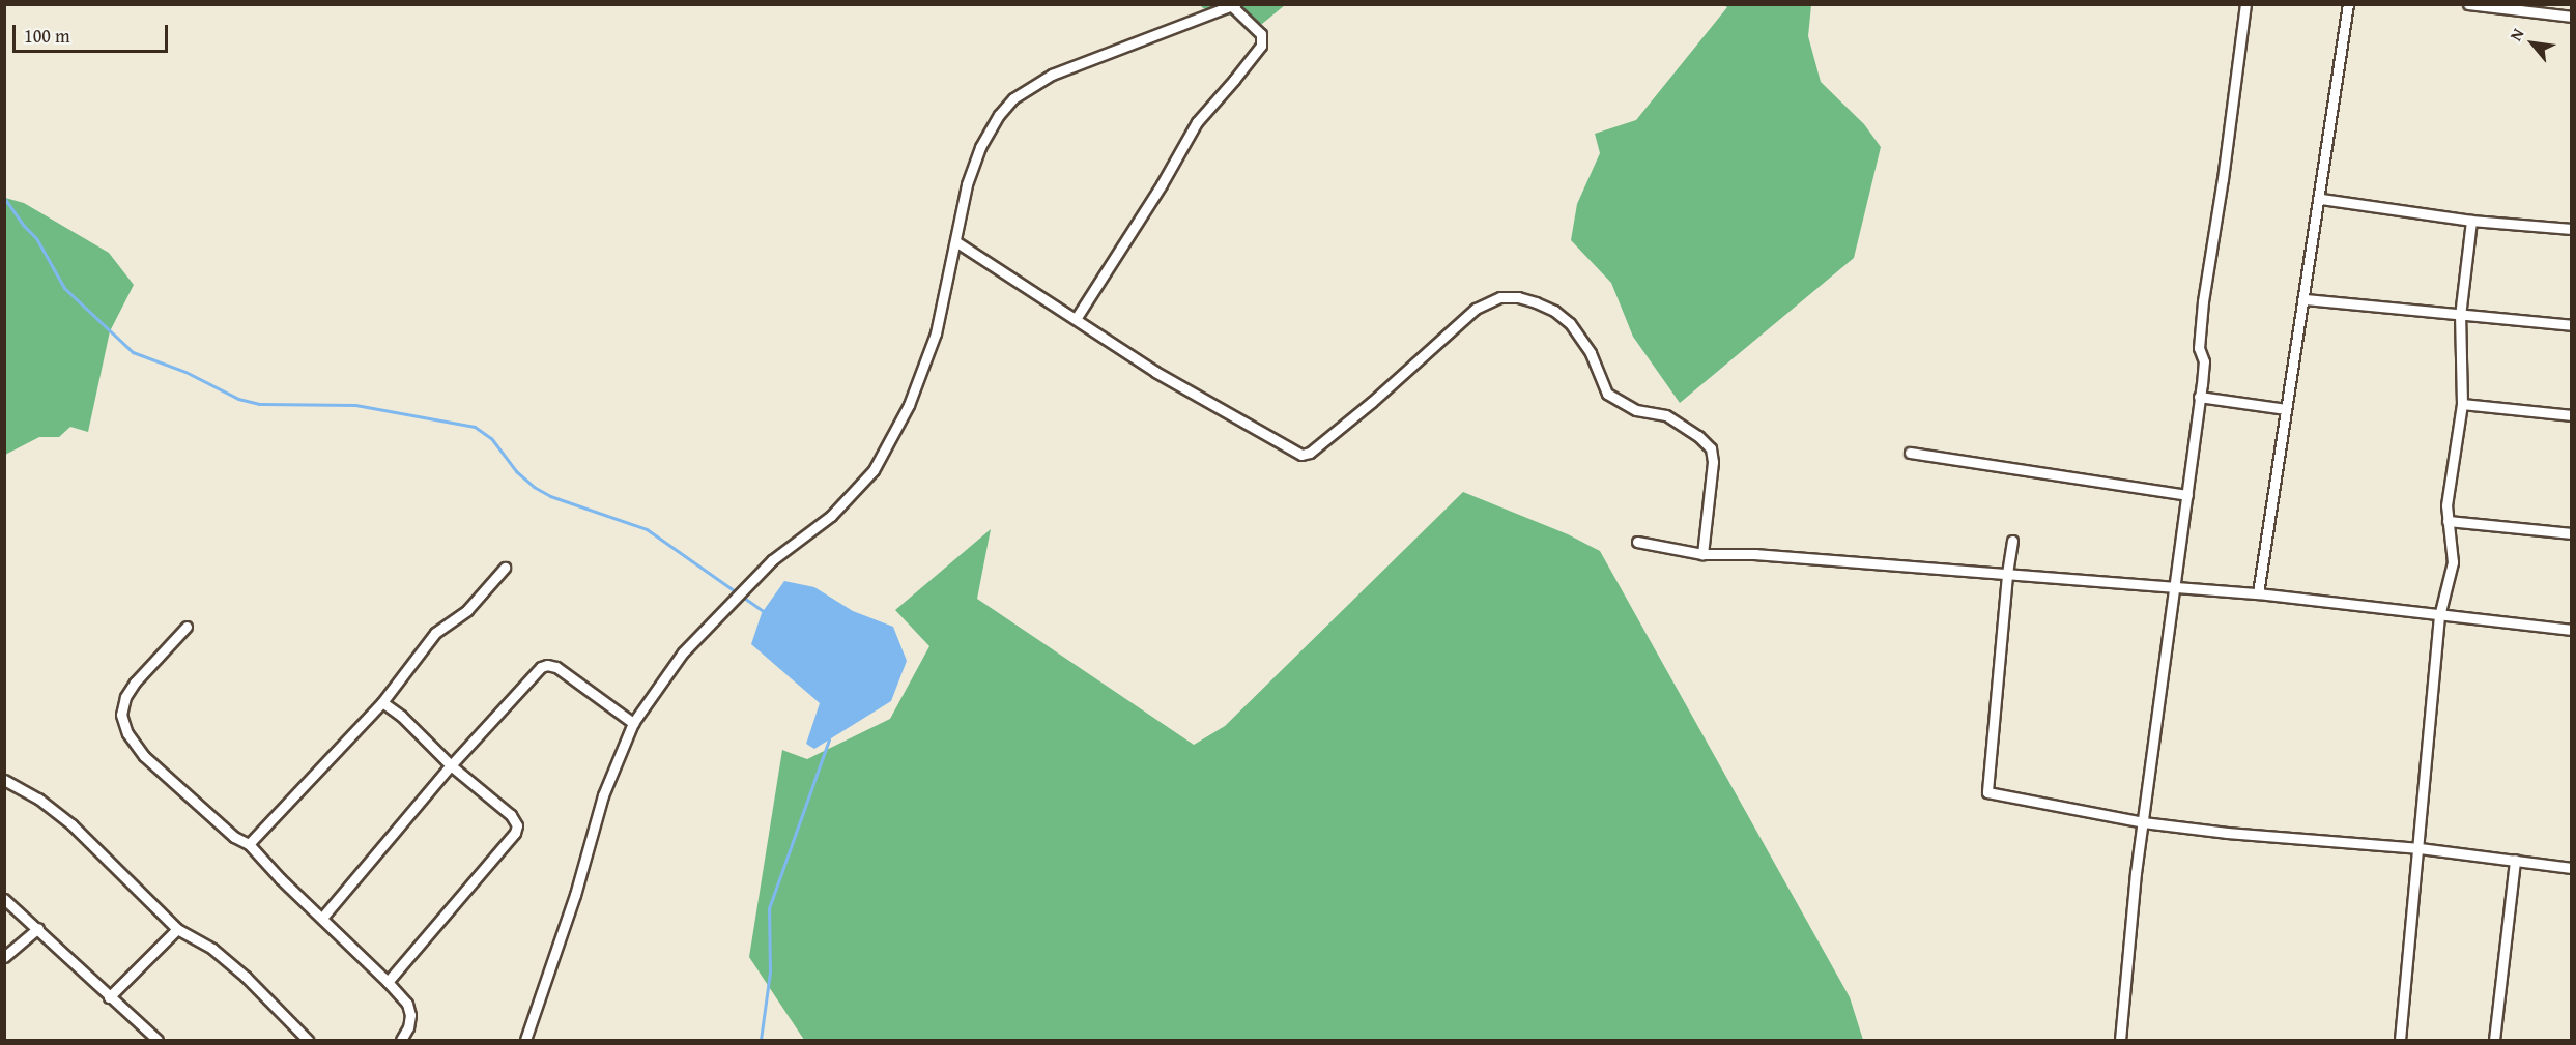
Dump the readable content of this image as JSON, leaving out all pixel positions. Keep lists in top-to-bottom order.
{
  "scale_bar": "100 m",
  "north": "top left"
}
